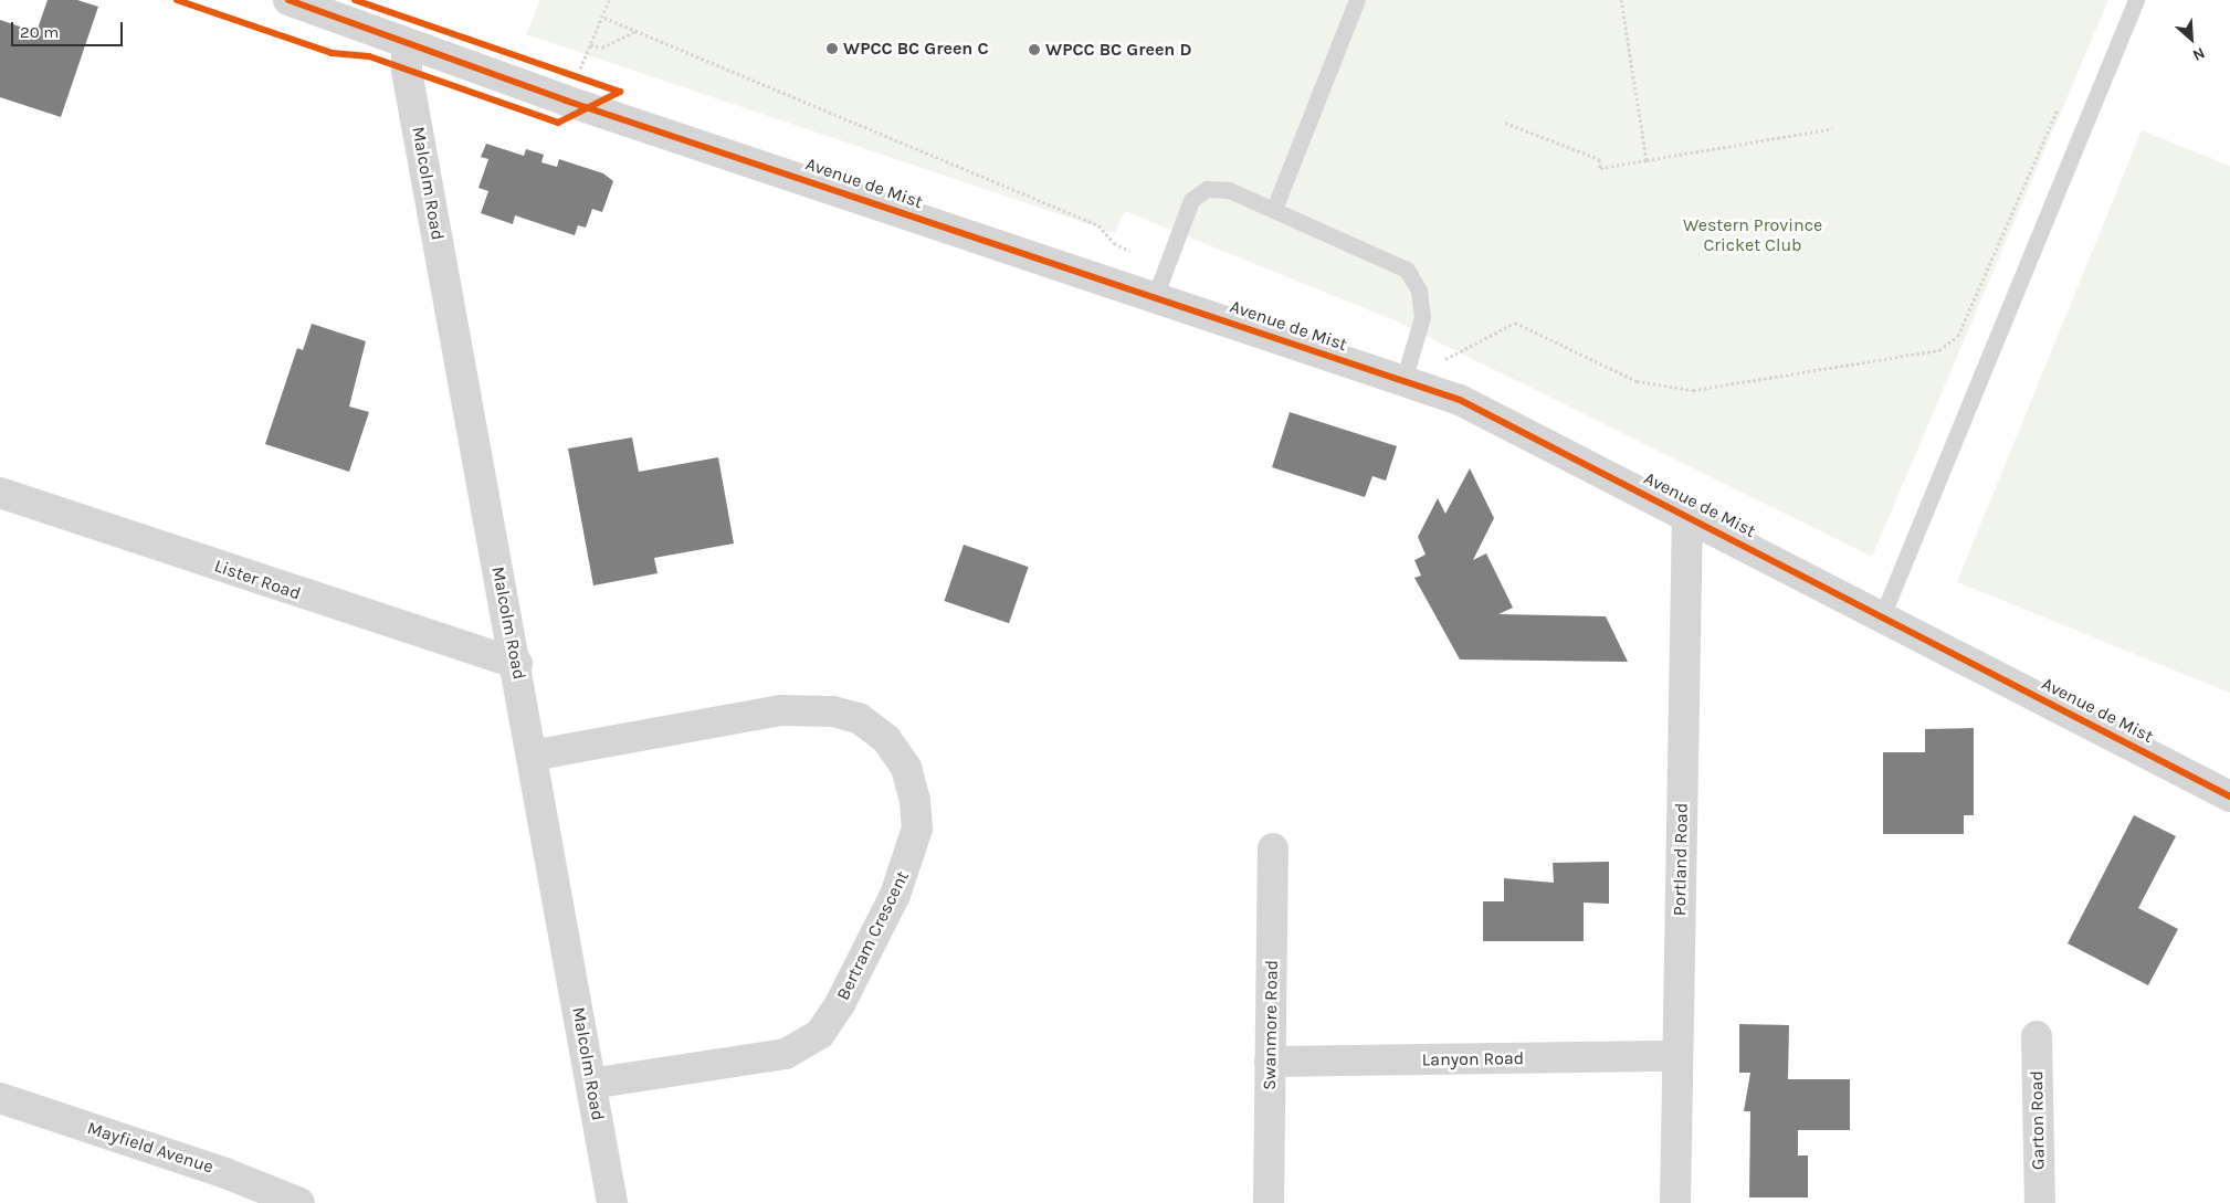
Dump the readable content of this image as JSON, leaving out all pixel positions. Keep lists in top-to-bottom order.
{
  "streets": {
    "street": [
      "Malcolm Road",
      "Avenue de Mist",
      "Lister Road",
      "Portland Road",
      "Bertram Crescent",
      "Swanmore Road",
      "Lanyon Road",
      "Garton Road",
      "Mayfield Avenue"
    ]
  },
  "crossings": [
    ["Malcolm Road", "Avenue de Mist"],
    ["Malcolm Road", "Lister Road"],
    ["Malcolm Road", "Bertram Crescent"],
    ["Avenue de Mist", "Portland Road"],
    ["Portland Road", "Lanyon Road"],
    ["Swanmore Road", "Lanyon Road"]
  ],
  "parks": ["Western Province Cricket Club"],
  "places": ["WPCC BC Green C", "WPCC BC Green D"],
  "scale_bar": "20 m",
  "north": "bottom right"
}
